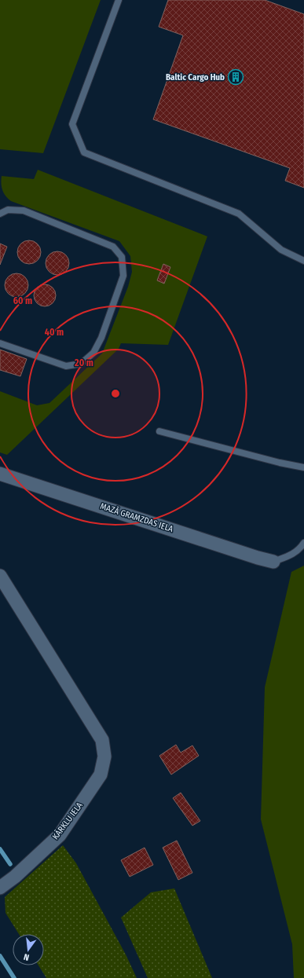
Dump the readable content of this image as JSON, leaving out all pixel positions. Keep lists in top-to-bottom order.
{
  "streets": {
    "street": ["MAZĀ GRAMZDAS IELA", "KĀRKLU IELA"]
  },
  "places": {
    "building": ["Baltic Cargo Hub"]
  },
  "north": "bottom",
  "rings": ["60 m", "40 m", "20 m"]
}
